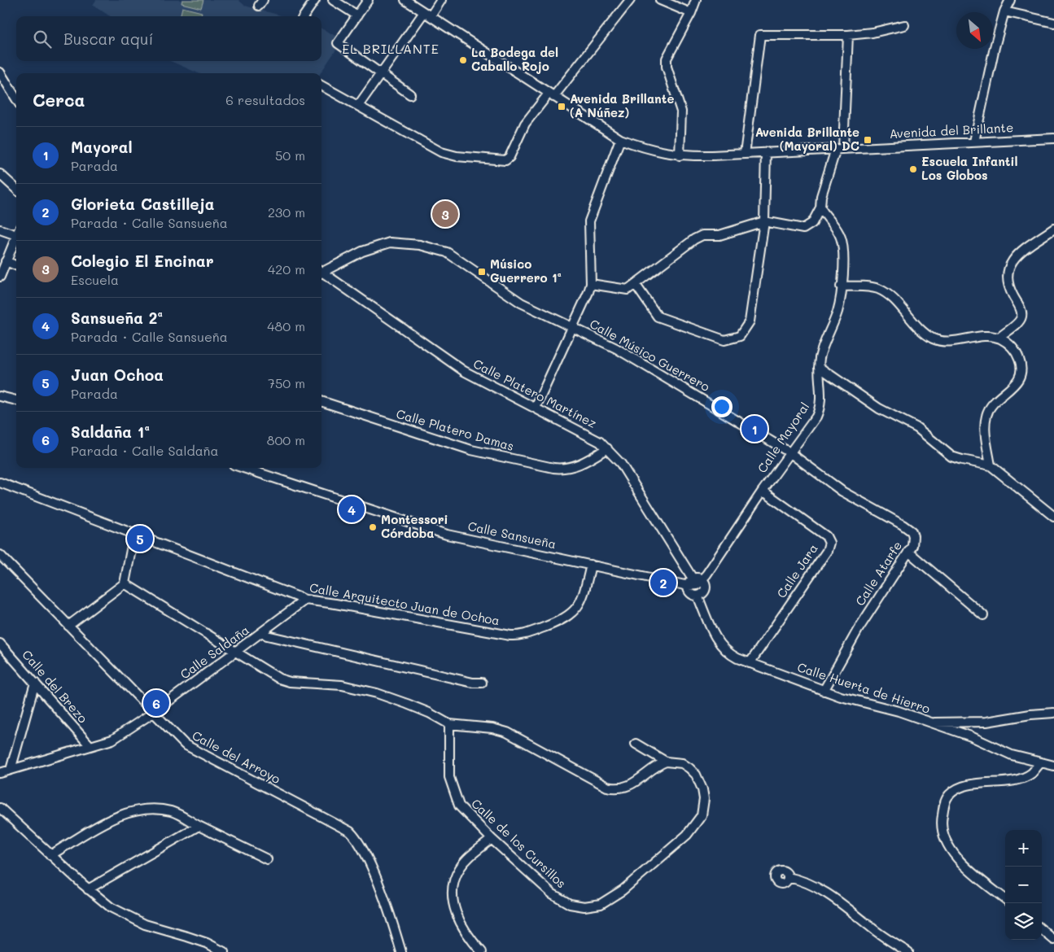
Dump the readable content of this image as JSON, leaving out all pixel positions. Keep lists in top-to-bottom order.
{
  "streets": {
    "street": [
      "Avenida del Brillante",
      "Calle Músico Guerrero",
      "Calle Platero Martínez",
      "Calle Platero Damas",
      "Calle Mayoral",
      "Calle Sansueña",
      "Calle Jara",
      "Calle Atarfe",
      "Calle Arquitecto Juan de Ochoa",
      "Calle Saldaña",
      "Calle del Brezo",
      "Calle Huerta de Hierro",
      "Calle del Arroyo",
      "Calle de los Cursillos"
    ]
  },
  "crossings": [
    ["Calle Músico Guerrero", "Calle Mayoral"],
    ["Calle Músico Guerrero", "Calle Atarfe"],
    ["Calle Platero Martínez", "Calle Platero Damas"],
    ["Calle Platero Martínez", "Calle Mayoral"],
    ["Calle Platero Martínez", "Calle Sansueña"],
    ["Calle Platero Martínez", "Calle Huerta de Hierro"],
    ["Calle Mayoral", "Calle Sansueña"],
    ["Calle Mayoral", "Calle Jara"],
    ["Calle Mayoral", "Calle Atarfe"],
    ["Calle Mayoral", "Calle Huerta de Hierro"],
    ["Calle Sansueña", "Calle Arquitecto Juan de Ochoa"],
    ["Calle Jara", "Calle Huerta de Hierro"],
    ["Calle Atarfe", "Calle Huerta de Hierro"],
    ["Calle Arquitecto Juan de Ochoa", "Calle Saldaña"],
    ["Calle Saldaña", "Calle del Brezo"],
    ["Calle Saldaña", "Calle del Arroyo"]
  ],
  "districts": ["EL BRILLANTE"],
  "places": {
    "other": ["La Bodega del Caballo Rojo", "Escuela Infantil Los Globos", "Montessori Córdoba"],
    "transit": ["Avenida Brillante (A Núñez)", "Avenida Brillante (Mayoral) DC", "Músico Guerrero 1ª"]
  },
  "north": "bottom right",
  "page": {
    "search": "Buscar aquí",
    "heading": ["Cerca", "6 resultados"],
    "list": [
      {
        "mark": "1",
        "name": "Mayoral",
        "note": "Parada",
        "value": "50 m"
      },
      {
        "mark": "2",
        "name": "Glorieta Castilleja",
        "note": "Parada · Calle Sansueña",
        "value": "230 m"
      },
      {
        "mark": "3",
        "name": "Colegio El Encinar",
        "note": "Escuela",
        "value": "420 m"
      },
      {
        "mark": "4",
        "name": "Sansueña 2ª",
        "note": "Parada · Calle Sansueña",
        "value": "480 m"
      },
      {
        "mark": "5",
        "name": "Juan Ochoa",
        "note": "Parada",
        "value": "750 m"
      },
      {
        "mark": "6",
        "name": "Saldaña 1ª",
        "note": "Parada · Calle Saldaña",
        "value": "800 m"
      }
    ],
    "pins": [
      "3",
      "1",
      "4",
      "5",
      "2",
      "6"
    ],
    "map_buttons": ["+", "−"]
  }
}
